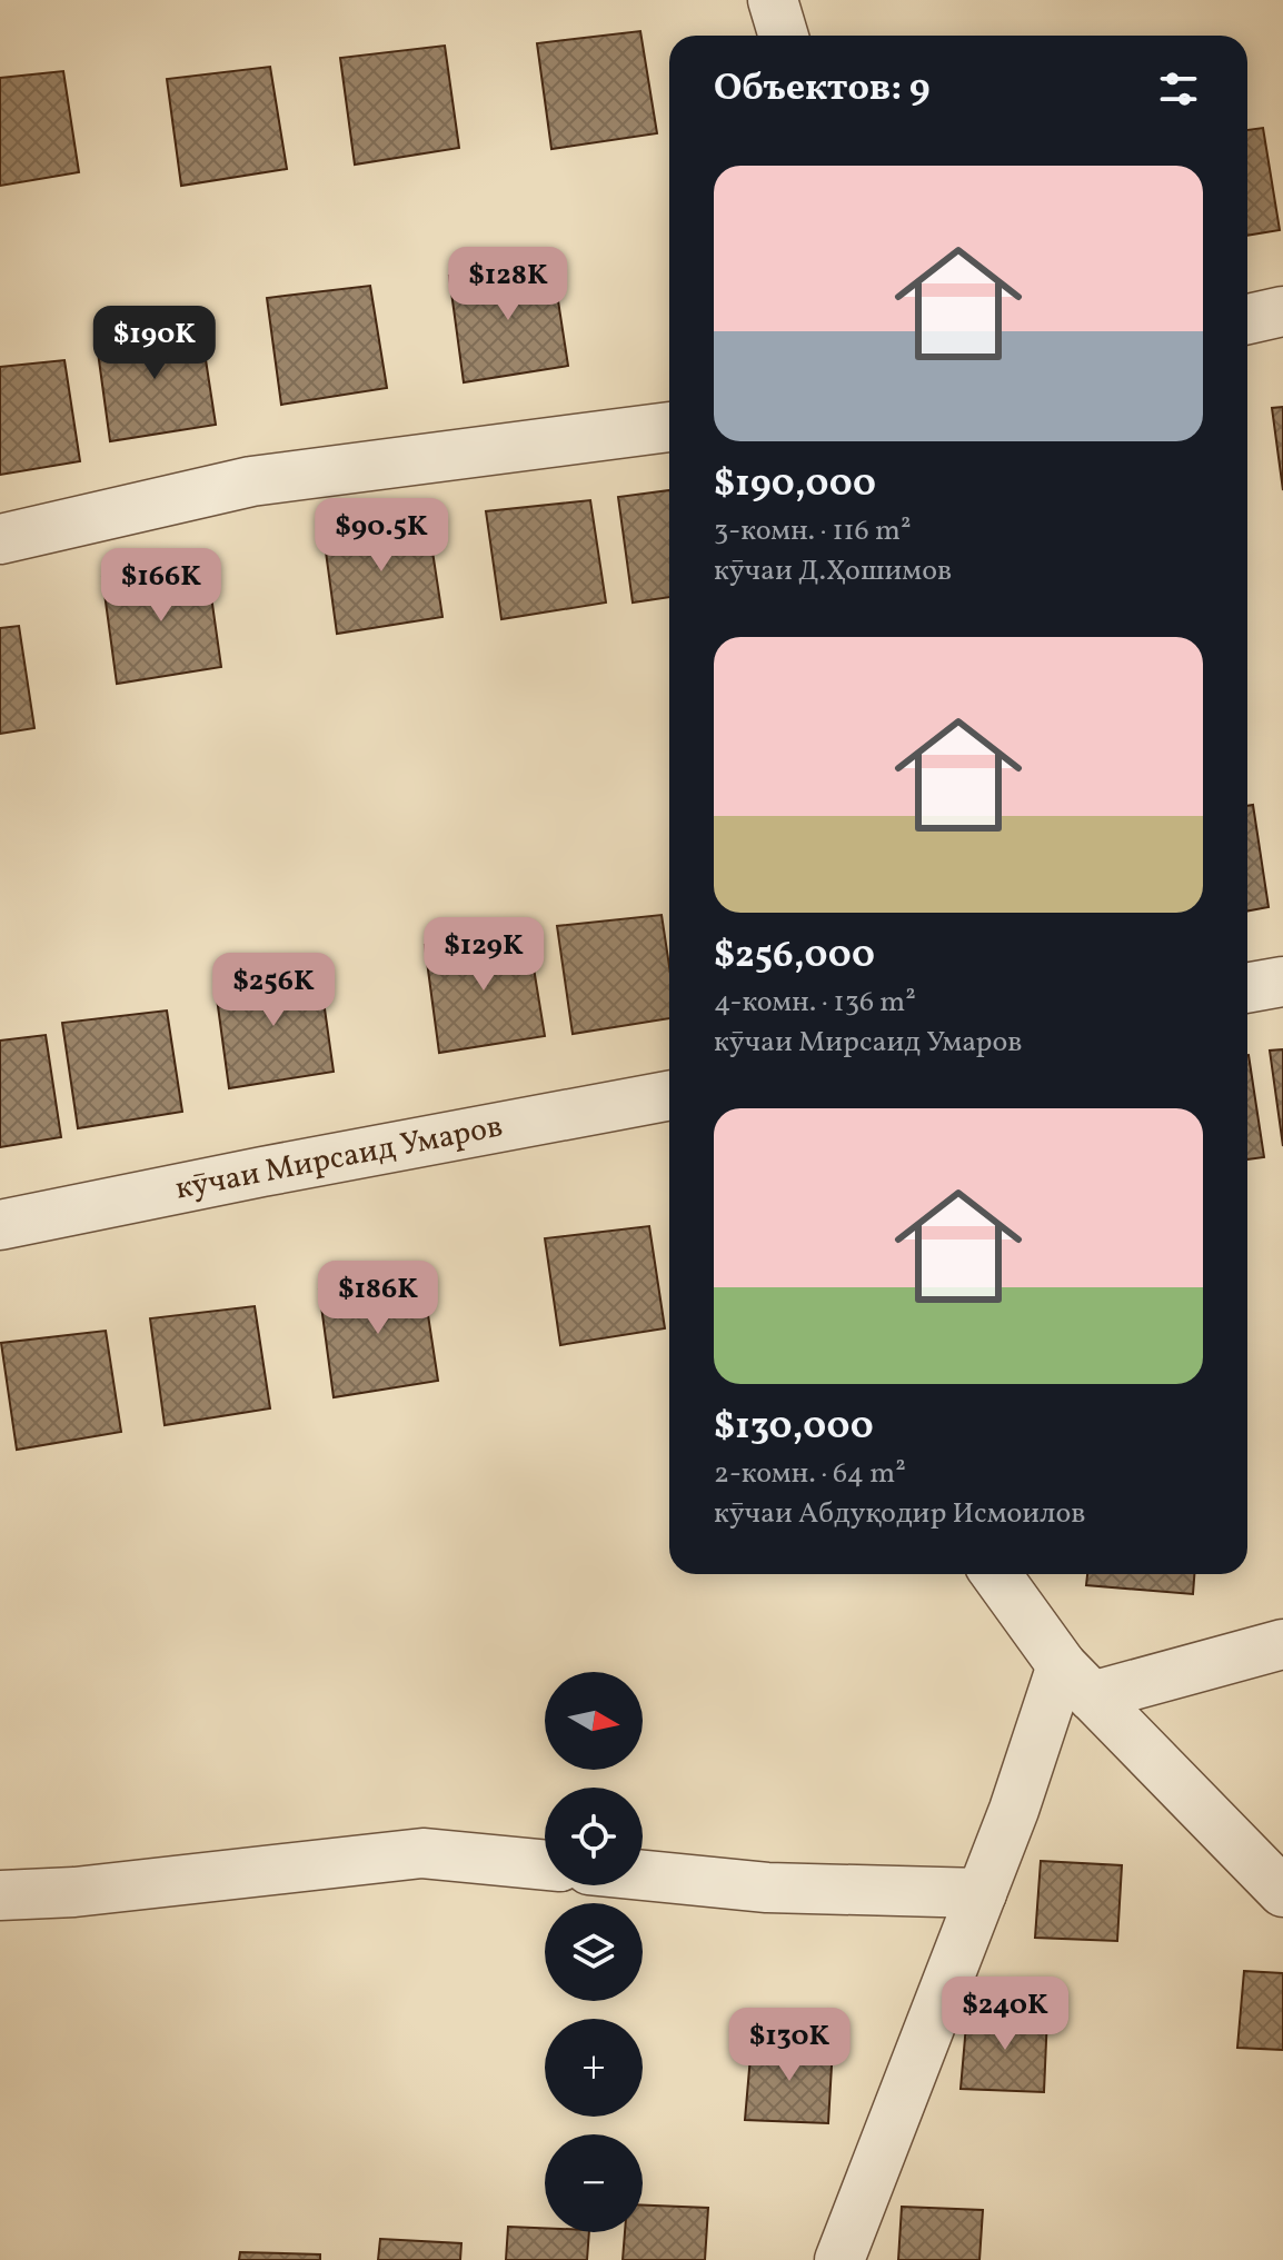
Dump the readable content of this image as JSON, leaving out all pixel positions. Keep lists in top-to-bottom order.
{
  "streets": {
    "street": ["кӯчаи Мирсаид Умаров"]
  },
  "north": "right",
  "page": {
    "heading": "Объектов: 9",
    "list": [
      {
        "name": "$190,000",
        "note": "3-комн. · 116 m² · кӯчаи Д.Ҳошимов"
      },
      {
        "name": "$256,000",
        "note": "4-комн. · 136 m² · кӯчаи Мирсаид Умаров"
      },
      {
        "name": "$130,000",
        "note": "2-комн. · 64 m² · кӯчаи Абдуқодир Исмоилов"
      }
    ],
    "price": [
      "$128K",
      "$190K",
      "$90.5K",
      "$166K",
      "$129K",
      "$256K",
      "$186K",
      "$240K",
      "$130K"
    ],
    "map_buttons": ["+", "−"]
  }
}
